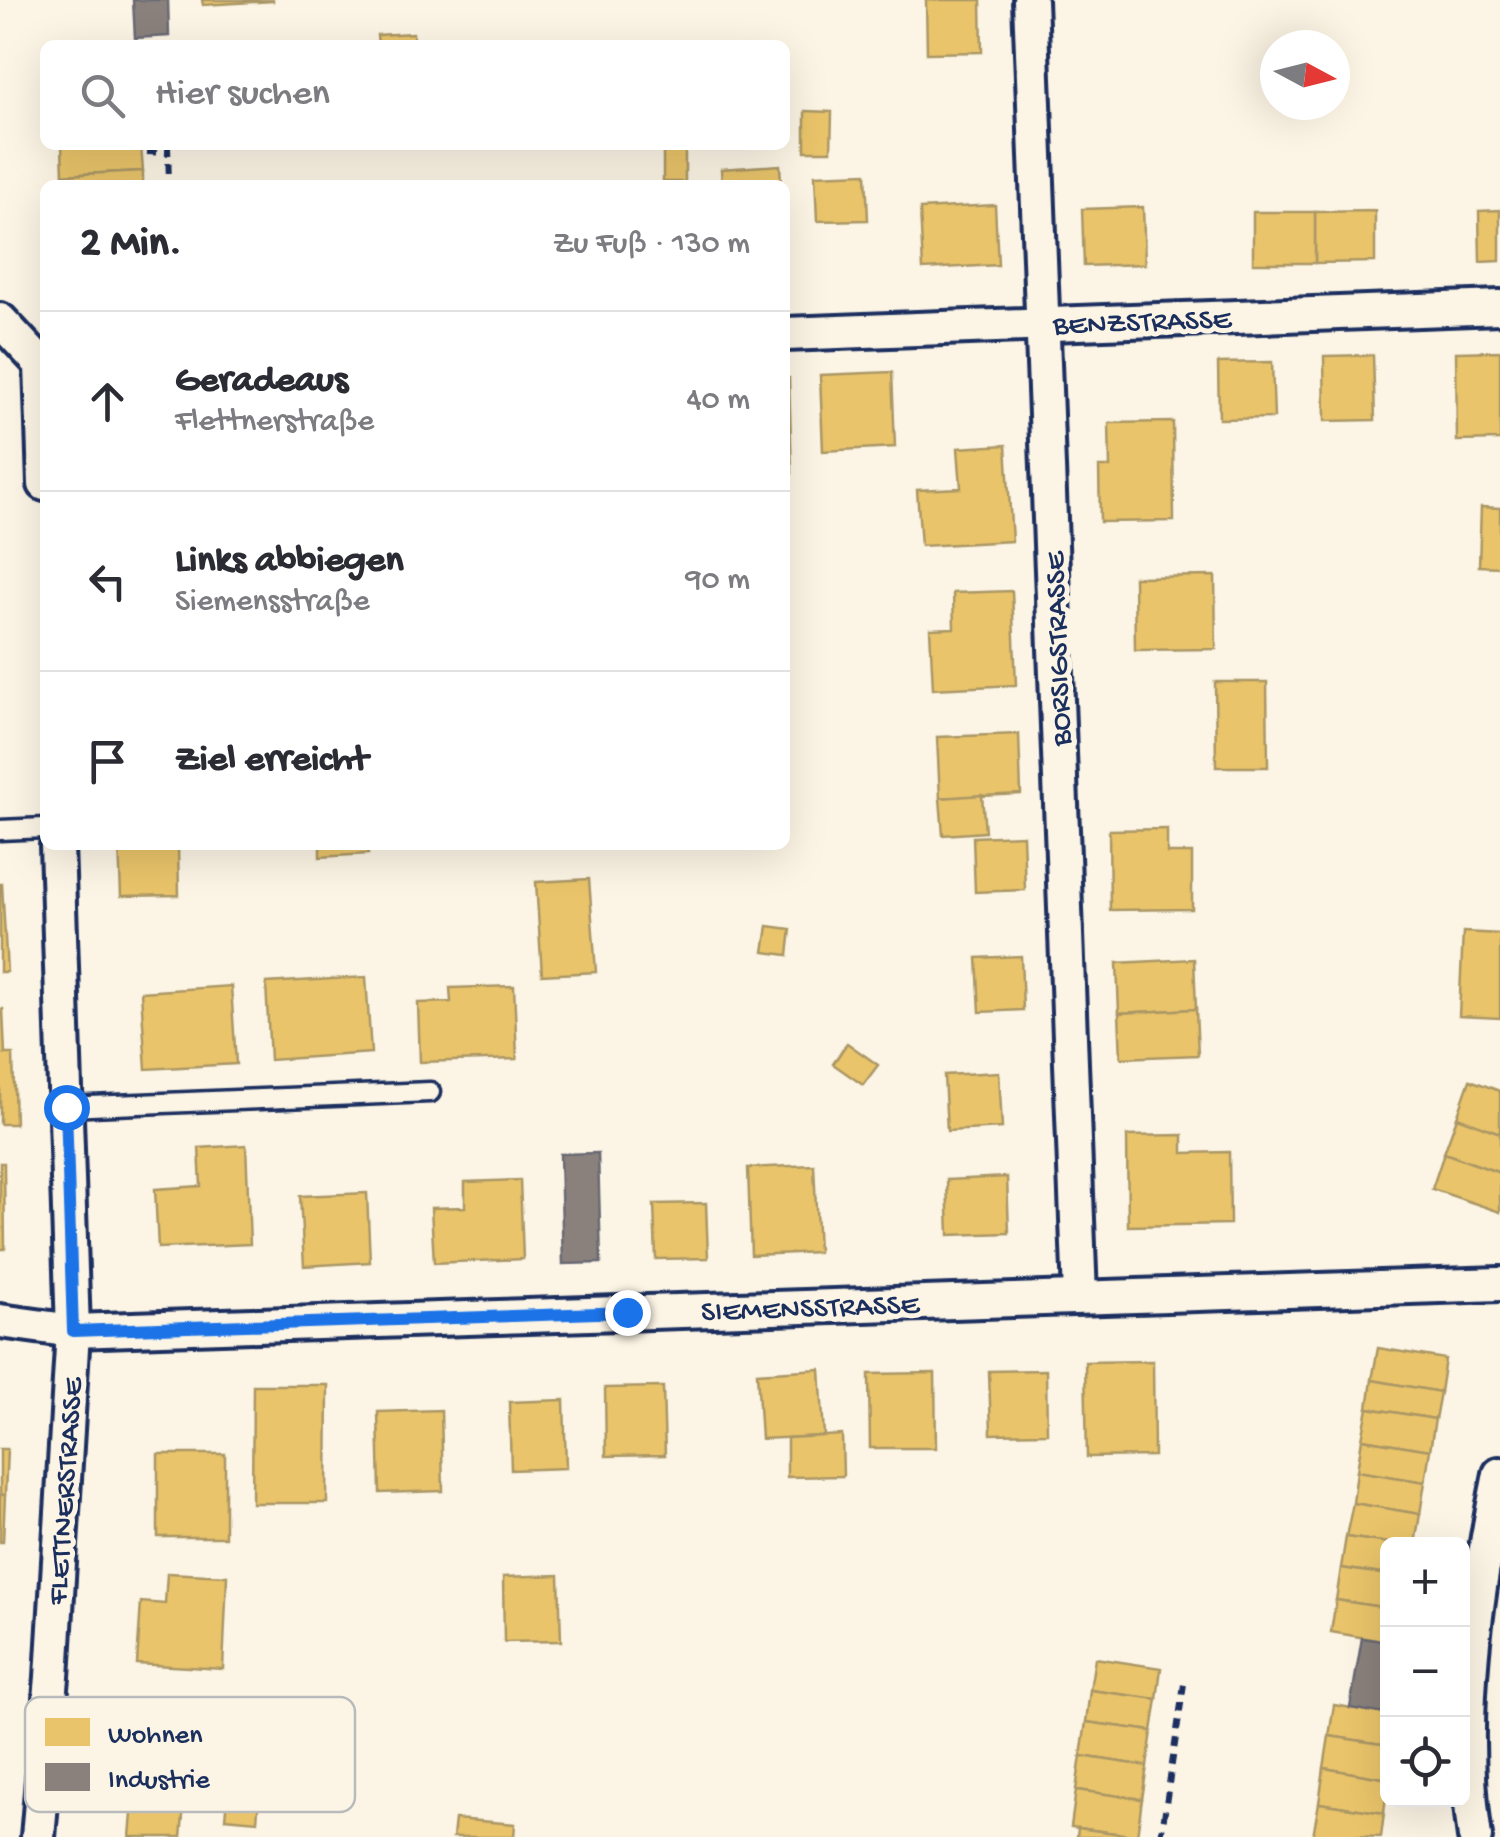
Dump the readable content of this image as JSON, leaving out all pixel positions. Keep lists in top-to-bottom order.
{
  "streets": {
    "street": [
      "BENZSTRASSE",
      "BORSIGSTRASSE",
      "SIEMENSSTRASSE",
      "FLETTNERSTRASSE"
    ]
  },
  "crossings": [
    ["BENZSTRASSE", "BORSIGSTRASSE"],
    ["BORSIGSTRASSE", "SIEMENSSTRASSE"],
    ["SIEMENSSTRASSE", "FLETTNERSTRASSE"]
  ],
  "legend": ["Wohnen", "Industrie"],
  "north": "right",
  "page": {
    "search": "Hier suchen",
    "heading": ["2 Min.", "Zu Fuß · 130 m"],
    "list": [
      ["Geradeaus", "Flettnerstraße", "40 m"],
      ["Links abbiegen", "Siemensstraße", "90 m"],
      "Ziel erreicht"
    ],
    "map_buttons": ["+", "−"]
  }
}
